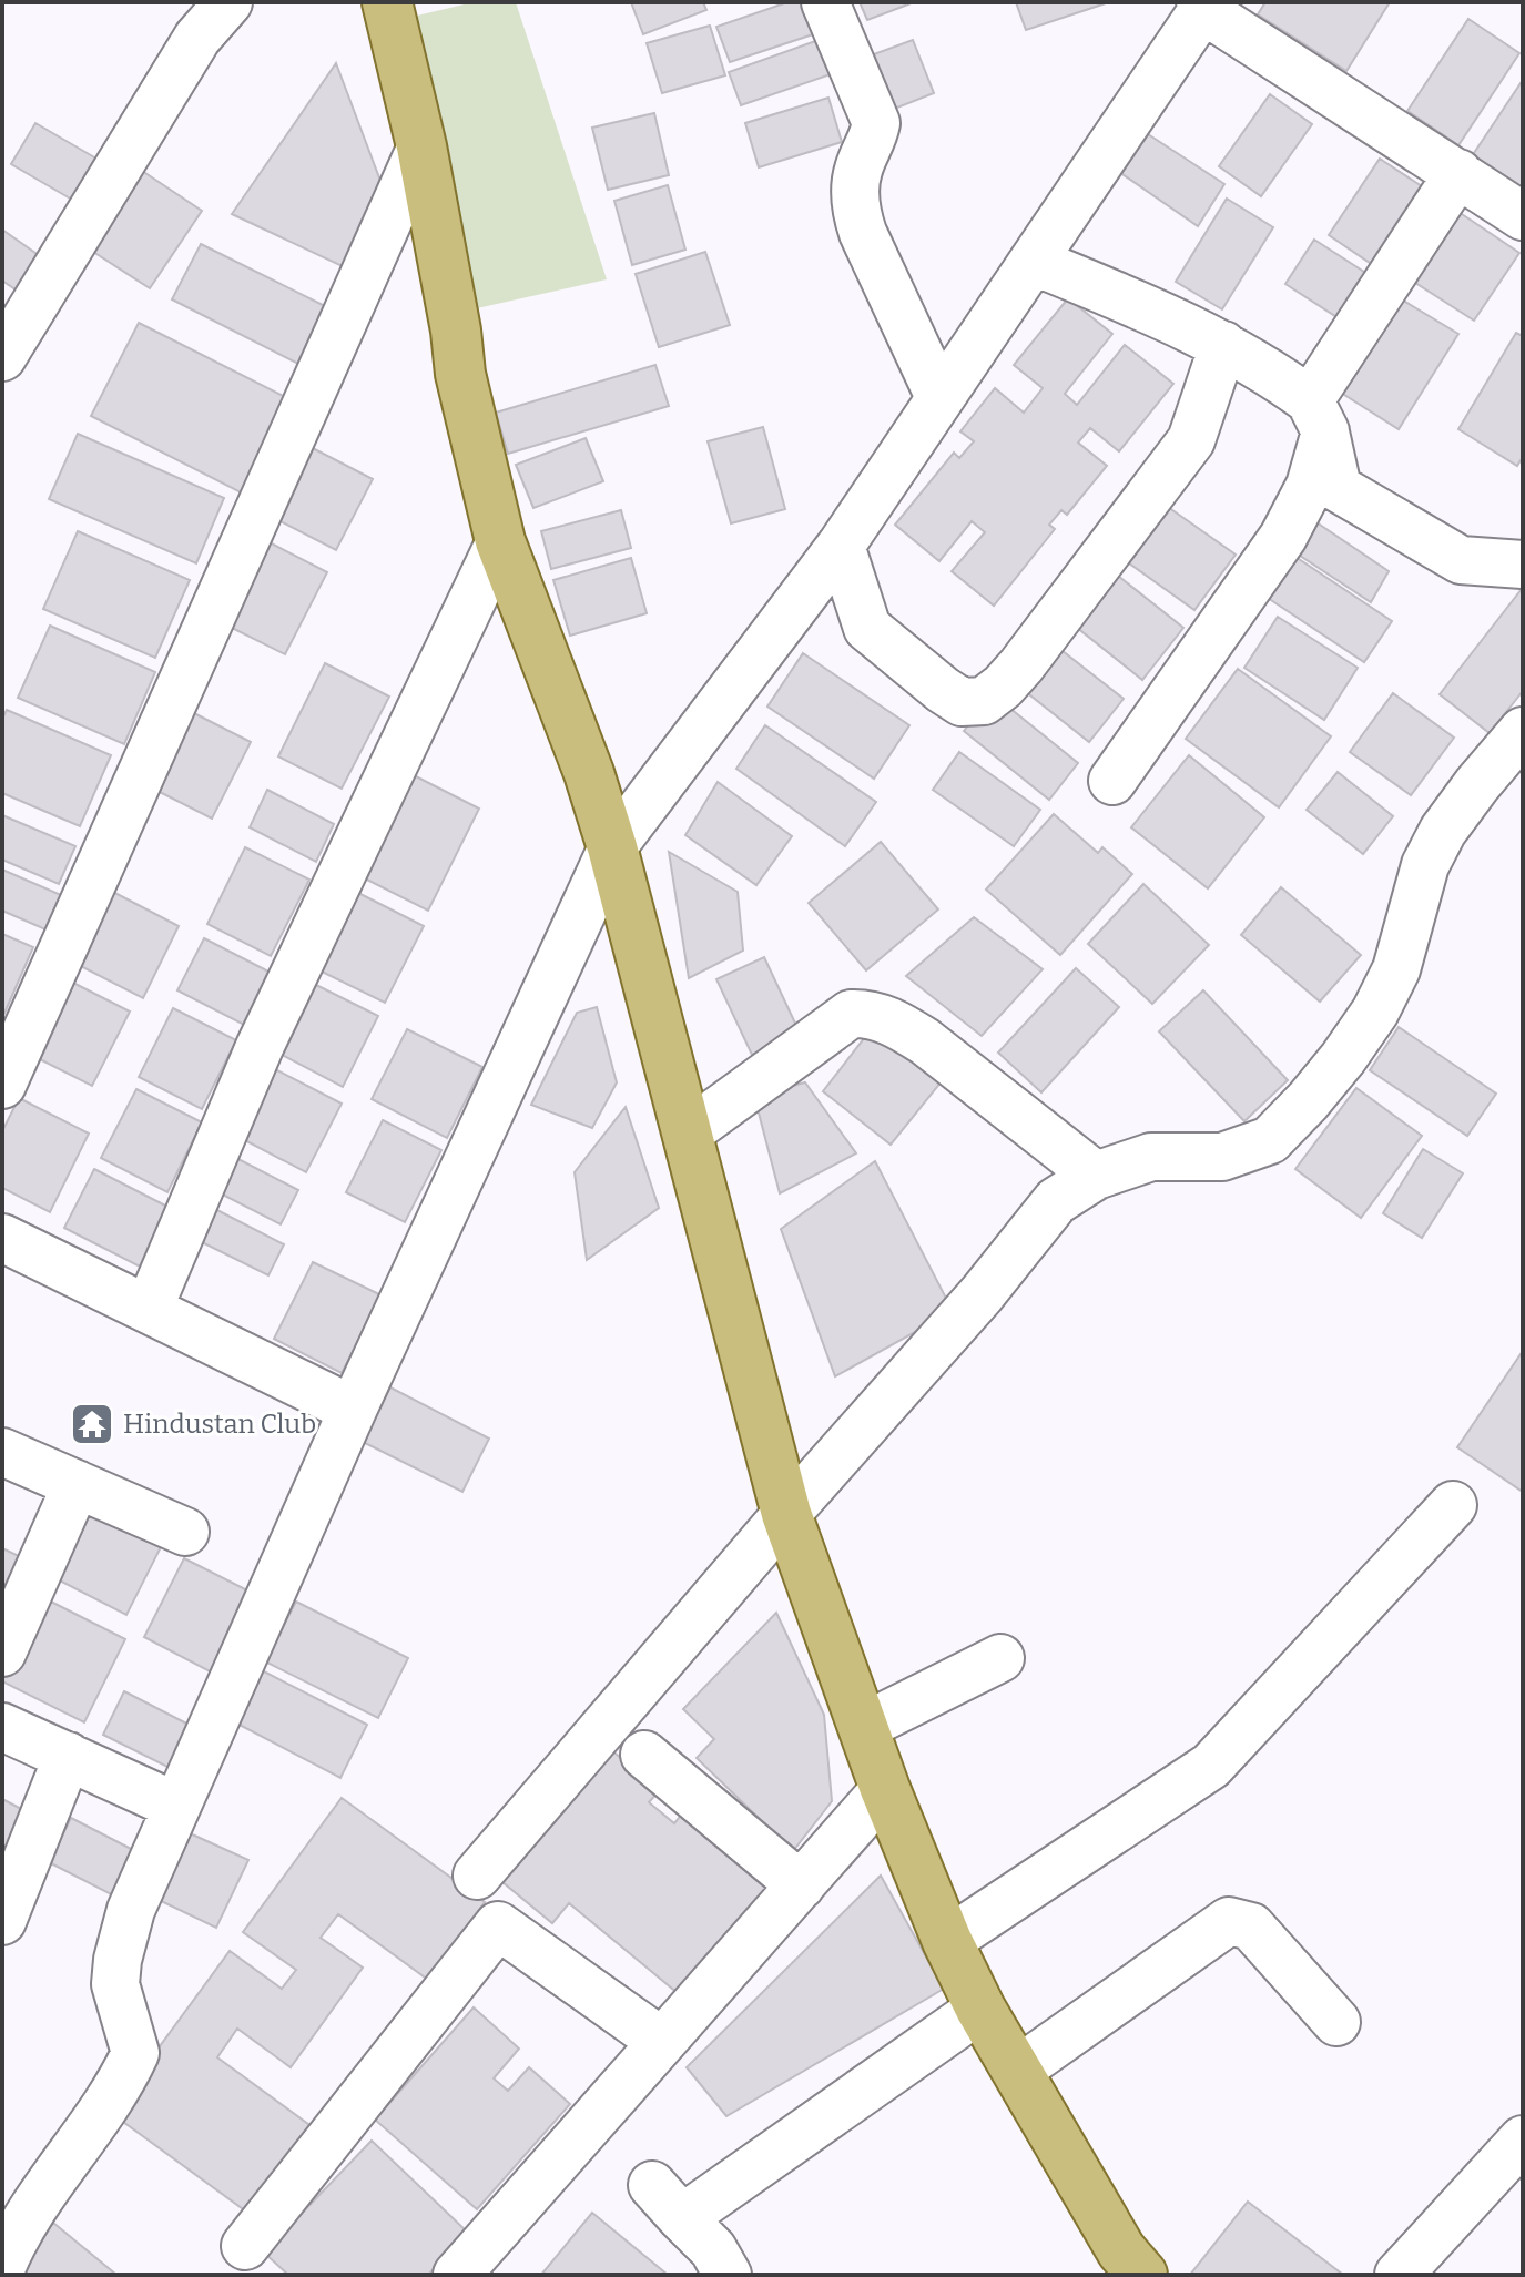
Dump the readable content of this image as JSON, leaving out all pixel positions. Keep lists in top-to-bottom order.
{
  "places": {
    "temple": ["Hindustan Club"]
  }
}
